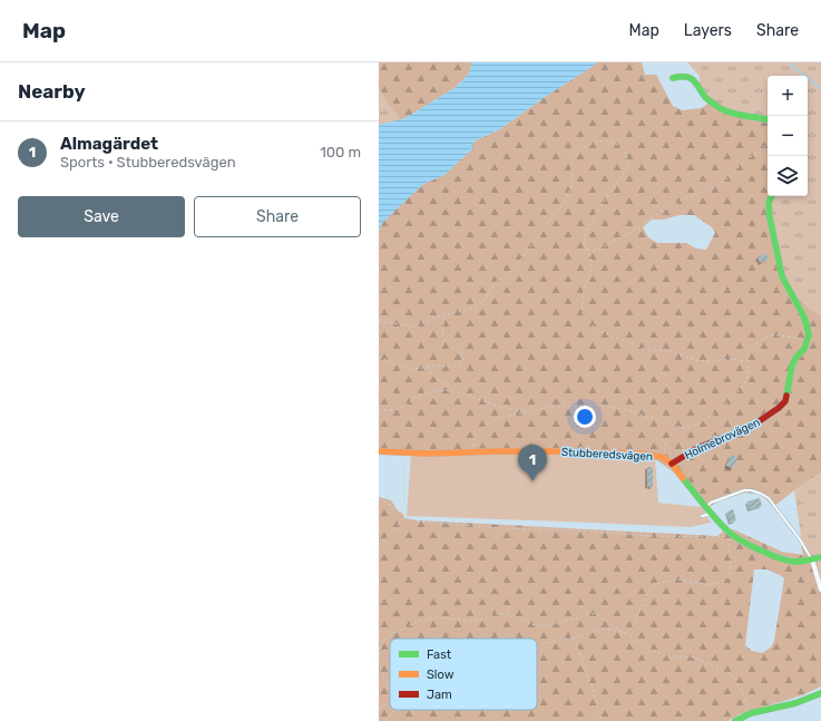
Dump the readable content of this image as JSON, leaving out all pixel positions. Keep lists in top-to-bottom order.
{
  "streets": {
    "street": ["Holmebrovägen", "Stubberedsvägen"]
  },
  "crossings": [
    ["Holmebrovägen", "Stubberedsvägen"]
  ],
  "legend": ["Fast", "Slow", "Jam"],
  "page": {
    "header": "Map",
    "nav": ["Map", "Layers", "Share"],
    "heading": "Nearby",
    "map_buttons": ["+", "−"],
    "list": [
      {
        "mark": "1",
        "name": "Almagärdet",
        "note": "Sports · Stubberedsvägen",
        "value": "100 m"
      }
    ],
    "buttons": ["Save", "Share"],
    "pins": "1"
  }
}
